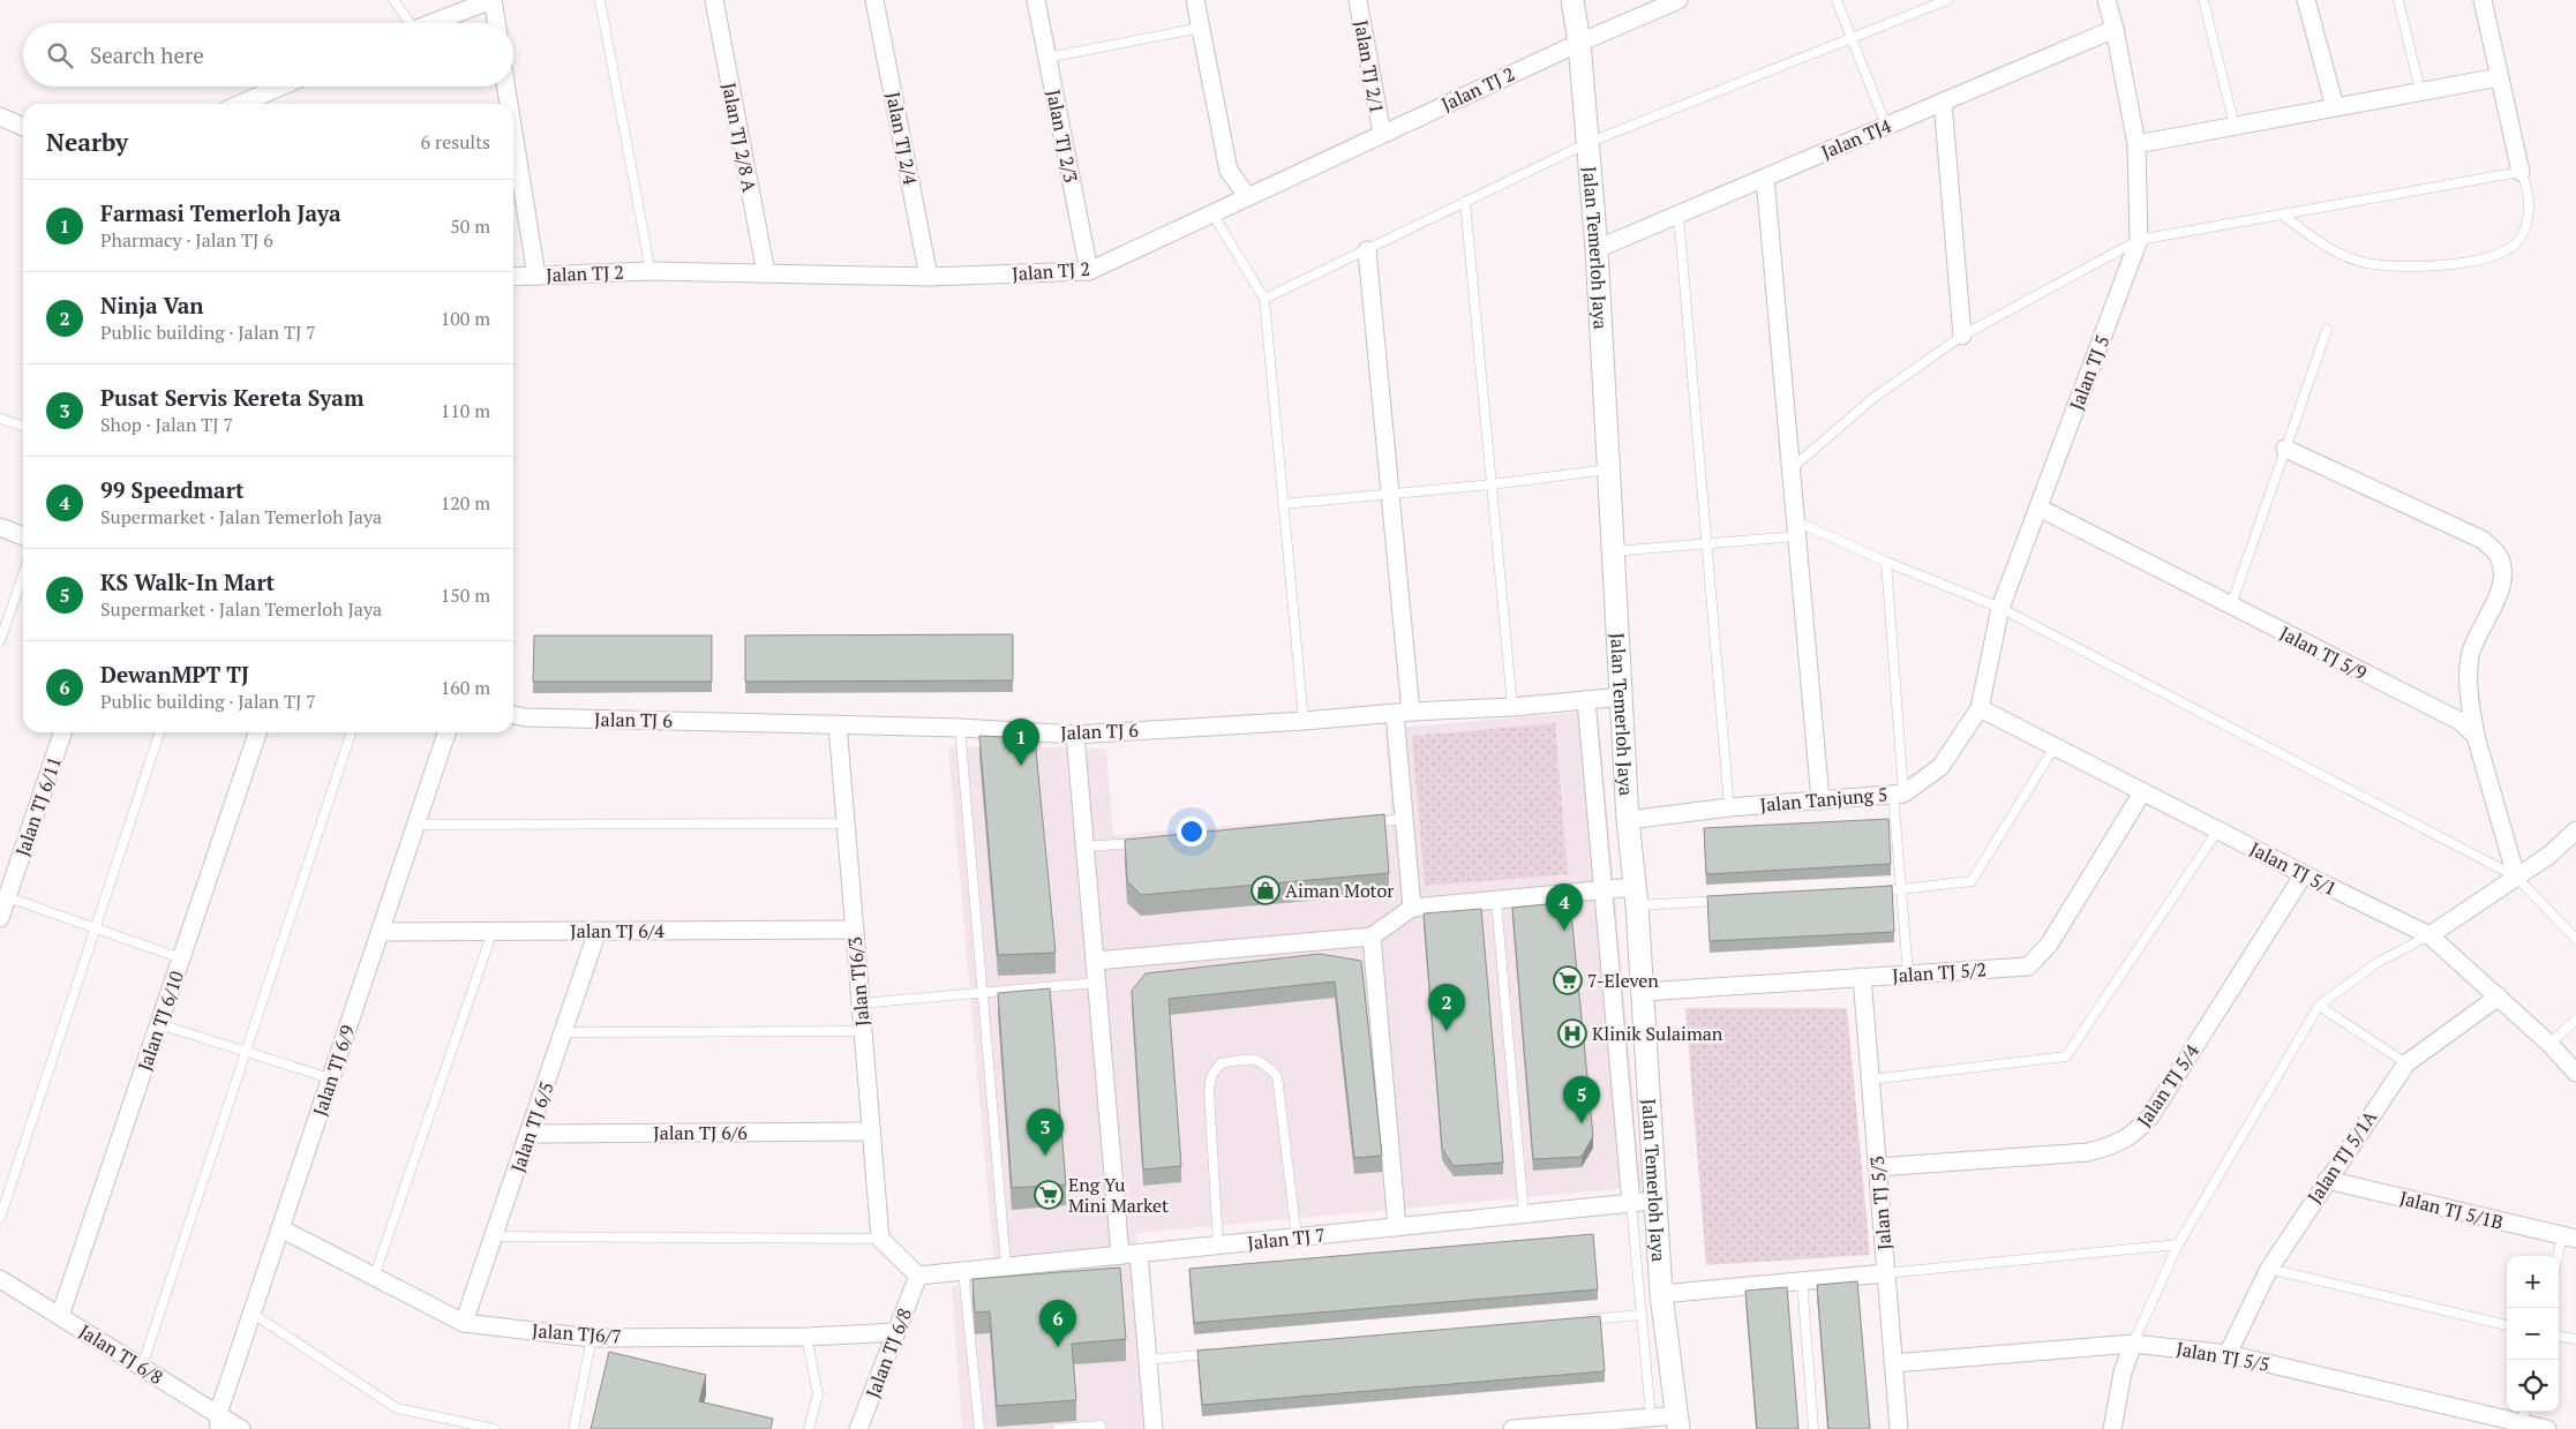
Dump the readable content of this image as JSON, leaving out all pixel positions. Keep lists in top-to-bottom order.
{
  "streets": {
    "street": [
      "Jalan TJ 2/1",
      "Jalan TJ 2",
      "Jalan TJ 2/3",
      "Jalan TJ 2/8 A",
      "Jalan TJ 2/4",
      "Jalan TJ4",
      "Jalan Temerloh Jaya",
      "Jalan TJ 5",
      "Jalan TJ 5/9",
      "Jalan TJ 6",
      "Jalan Tanjung 5",
      "Jalan TJ 6/11",
      "Jalan TJ 5/1",
      "Jalan TJ 6/4",
      "Jalan TJ 5/2",
      "Jalan TJ6/3",
      "Jalan TJ 6/10",
      "Jalan TJ 6/9",
      "Jalan TJ 5/4",
      "Jalan TJ 6/5",
      "Jalan TJ 6/6",
      "Jalan TJ 5/1A",
      "Jalan TJ 5/3",
      "Jalan TJ 5/1B",
      "Jalan TJ 7",
      "Jalan TJ6/7",
      "Jalan TJ 6/8",
      "Jalan TJ 5/5"
    ]
  },
  "crossings": [
    ["Jalan TJ 2/1", "Jalan TJ 2"],
    ["Jalan TJ 2", "Jalan TJ 2/3"],
    ["Jalan TJ 2", "Jalan TJ 2/8 A"],
    ["Jalan TJ 2", "Jalan TJ 2/4"],
    ["Jalan TJ 2", "Jalan Temerloh Jaya"],
    ["Jalan TJ4", "Jalan Temerloh Jaya"],
    ["Jalan TJ4", "Jalan TJ 5"],
    ["Jalan Temerloh Jaya", "Jalan TJ 6"],
    ["Jalan Temerloh Jaya", "Jalan Tanjung 5"],
    ["Jalan Temerloh Jaya", "Jalan TJ 5/2"],
    ["Jalan Temerloh Jaya", "Jalan TJ 7"],
    ["Jalan TJ 5", "Jalan TJ 5/9"],
    ["Jalan TJ 5", "Jalan Tanjung 5"],
    ["Jalan TJ 5", "Jalan TJ 5/1"],
    ["Jalan TJ 6", "Jalan TJ6/3"],
    ["Jalan Tanjung 5", "Jalan TJ 5/1"],
    ["Jalan TJ 5/1", "Jalan TJ 5/2"],
    ["Jalan TJ 5/1", "Jalan TJ 5/4"],
    ["Jalan TJ 5/1", "Jalan TJ 5/1A"],
    ["Jalan TJ 6/4", "Jalan TJ6/3"],
    ["Jalan TJ 6/4", "Jalan TJ 6/9"],
    ["Jalan TJ 6/4", "Jalan TJ 6/5"],
    ["Jalan TJ 5/2", "Jalan TJ 5/3"],
    ["Jalan TJ6/3", "Jalan TJ 6/6"],
    ["Jalan TJ 6/10", "Jalan TJ 6/8"],
    ["Jalan TJ 6/9", "Jalan TJ6/7"],
    ["Jalan TJ 6/9", "Jalan TJ 6/8"],
    ["Jalan TJ 5/4", "Jalan TJ 5/3"],
    ["Jalan TJ 6/5", "Jalan TJ 6/6"],
    ["Jalan TJ 6/5", "Jalan TJ6/7"],
    ["Jalan TJ 5/1A", "Jalan TJ 5/1B"],
    ["Jalan TJ 5/1A", "Jalan TJ 5/5"],
    ["Jalan TJ 5/3", "Jalan TJ 5/5"],
    ["Jalan TJ 7", "Jalan TJ 6/8"],
    ["Jalan TJ6/7", "Jalan TJ 6/8"]
  ],
  "places": {
    "shop": ["Aiman Motor"],
    "supermarket": ["7-Eleven", "Eng Yu Mini Market"],
    "hospital": ["Klinik Sulaiman"]
  },
  "page": {
    "search": "Search here",
    "heading": ["Nearby", "6 results"],
    "list": [
      {
        "mark": "1",
        "name": "Farmasi Temerloh Jaya",
        "note": "Pharmacy · Jalan TJ 6",
        "value": "50 m"
      },
      {
        "mark": "2",
        "name": "Ninja Van",
        "note": "Public building · Jalan TJ 7",
        "value": "100 m"
      },
      {
        "mark": "3",
        "name": "Pusat Servis Kereta Syam",
        "note": "Shop · Jalan TJ 7",
        "value": "110 m"
      },
      {
        "mark": "4",
        "name": "99 Speedmart",
        "note": "Supermarket · Jalan Temerloh Jaya",
        "value": "120 m"
      },
      {
        "mark": "5",
        "name": "KS Walk-In Mart",
        "note": "Supermarket · Jalan Temerloh Jaya",
        "value": "150 m"
      },
      {
        "mark": "6",
        "name": "DewanMPT TJ",
        "note": "Public building · Jalan TJ 7",
        "value": "160 m"
      }
    ],
    "pins": [
      "1",
      "4",
      "2",
      "5",
      "3",
      "6"
    ],
    "map_buttons": ["+", "−"]
  }
}
